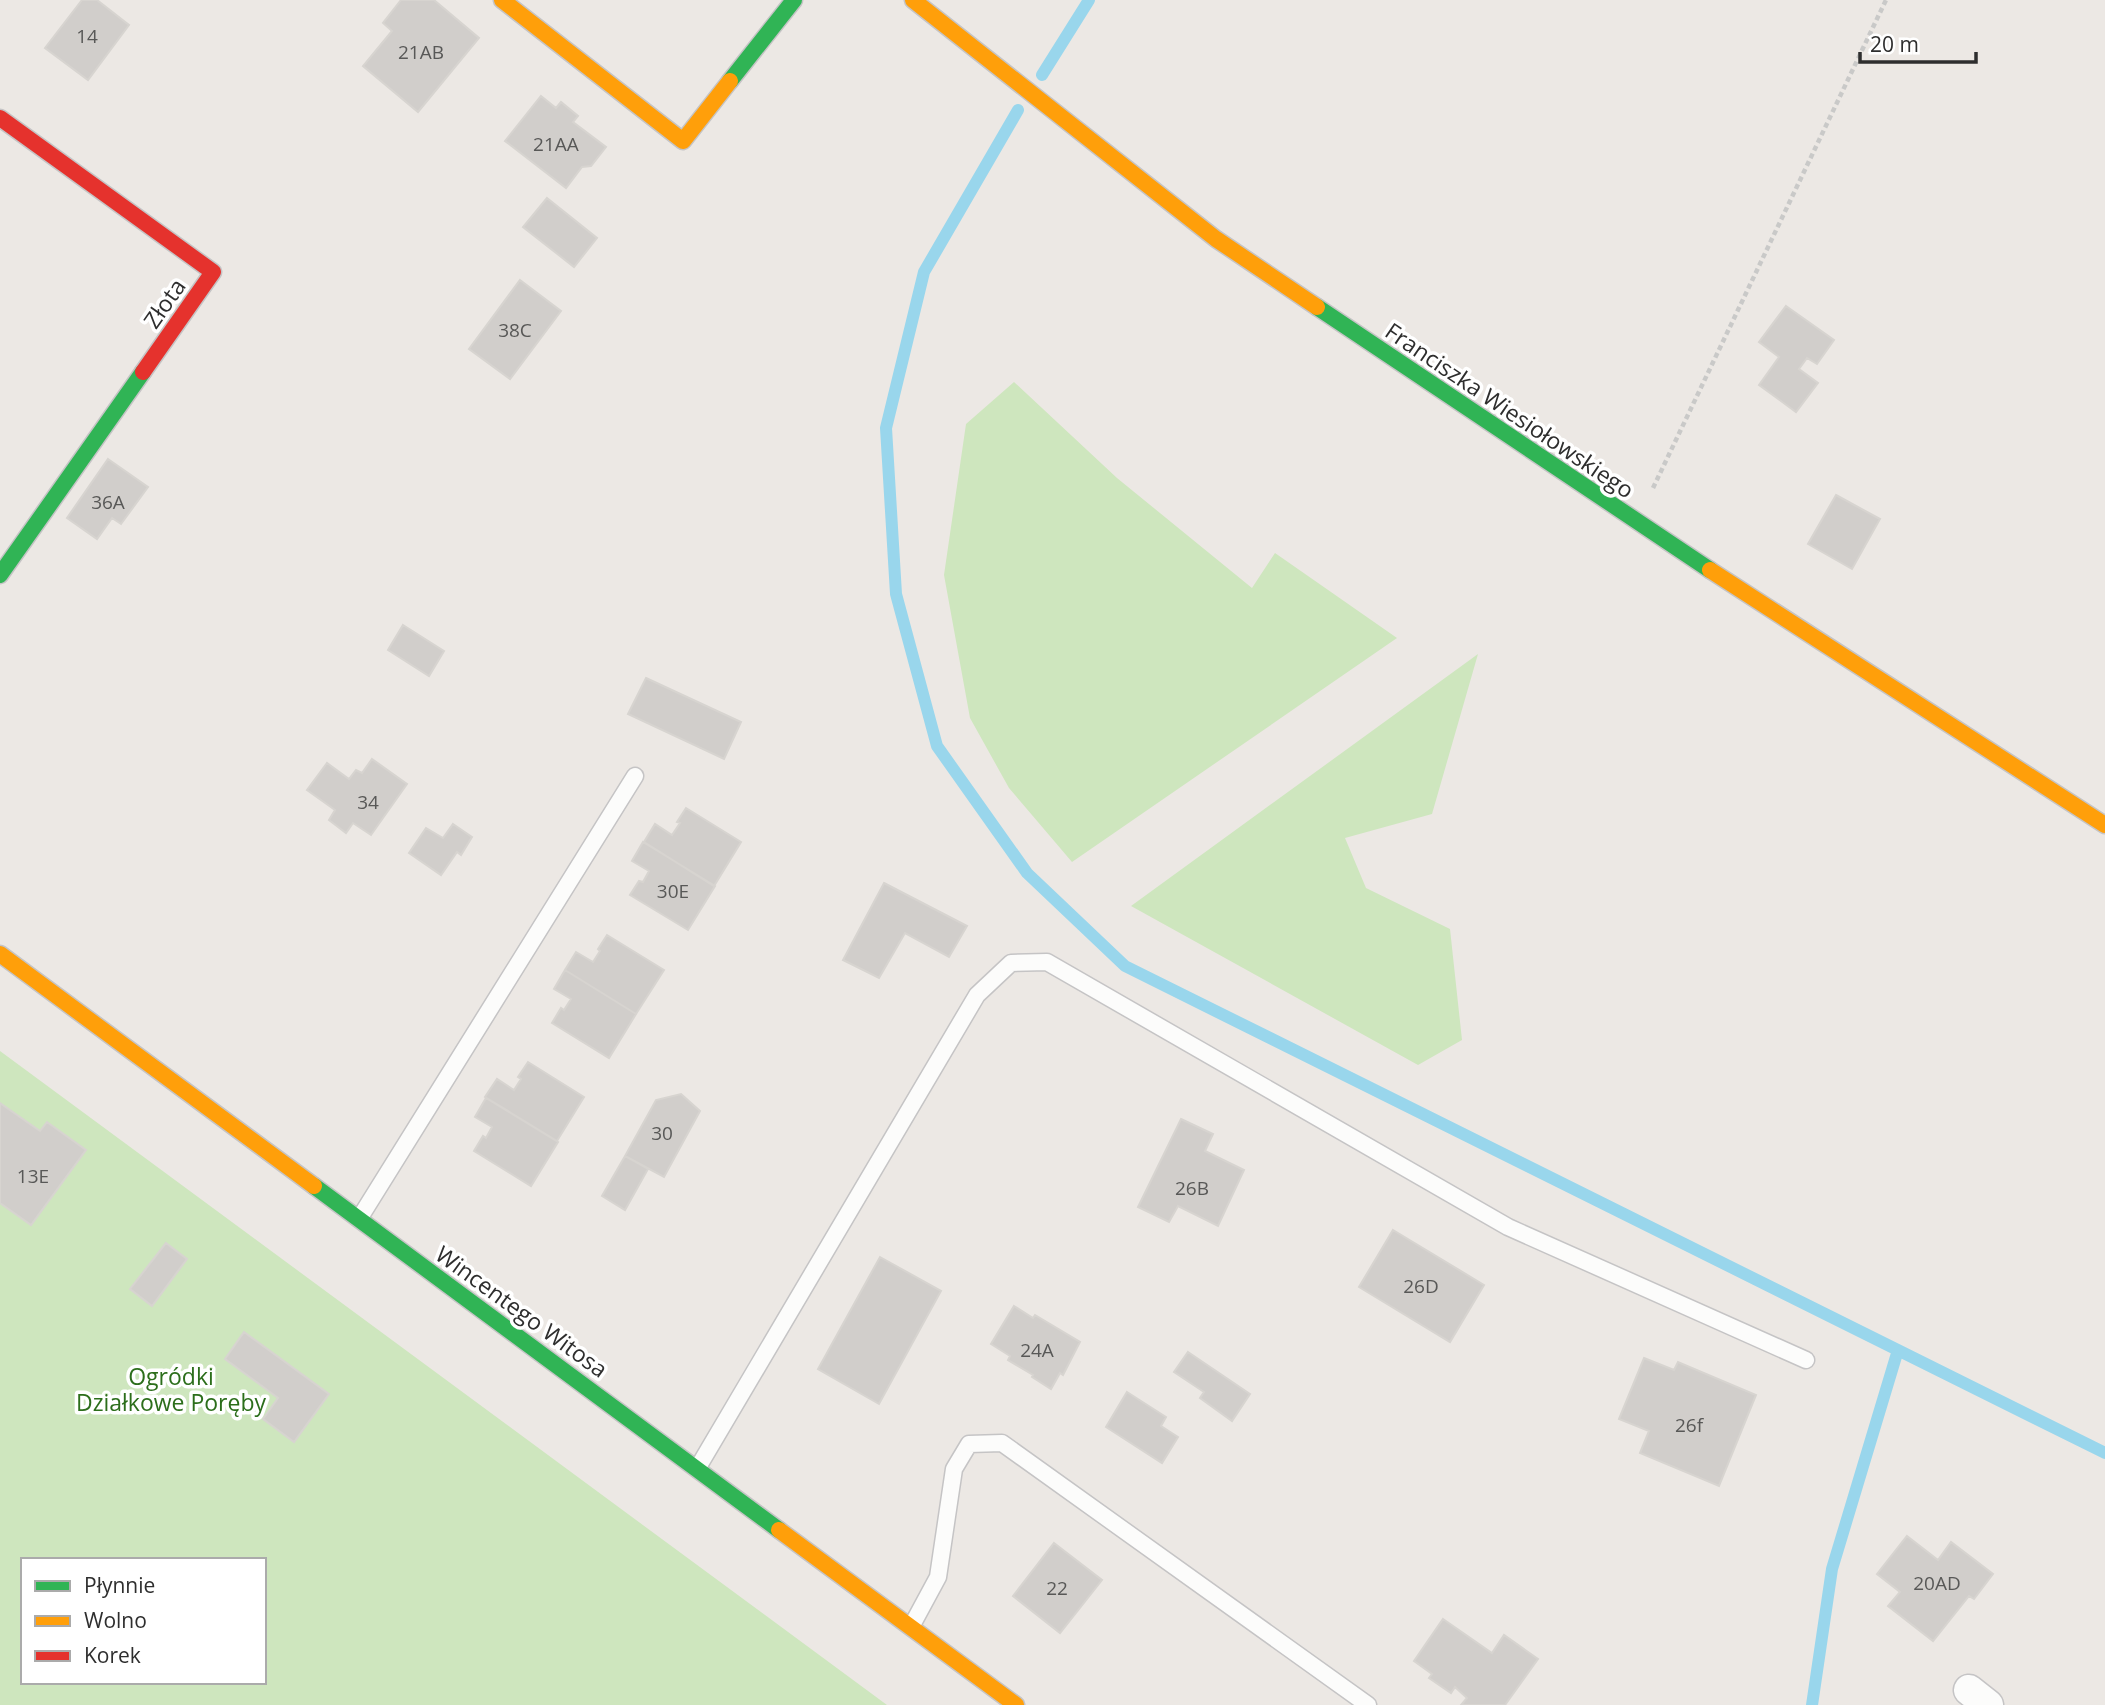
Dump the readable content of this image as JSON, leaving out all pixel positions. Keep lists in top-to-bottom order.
{
  "streets": {
    "street": ["Złota", "Franciszka Wiesiołowskiego", "Wincentego Witosa"]
  },
  "parks": ["Ogródki Działkowe Poręby"],
  "house_numbers": [
    "14",
    "21AB",
    "21AA",
    "38C",
    "36A",
    "34",
    "30E",
    "30",
    "13E",
    "26B",
    "26D",
    "24A",
    "26f",
    "20AD",
    "22"
  ],
  "legend": ["Płynnie", "Wolno", "Korek"],
  "scale_bar": "20 m"
}
